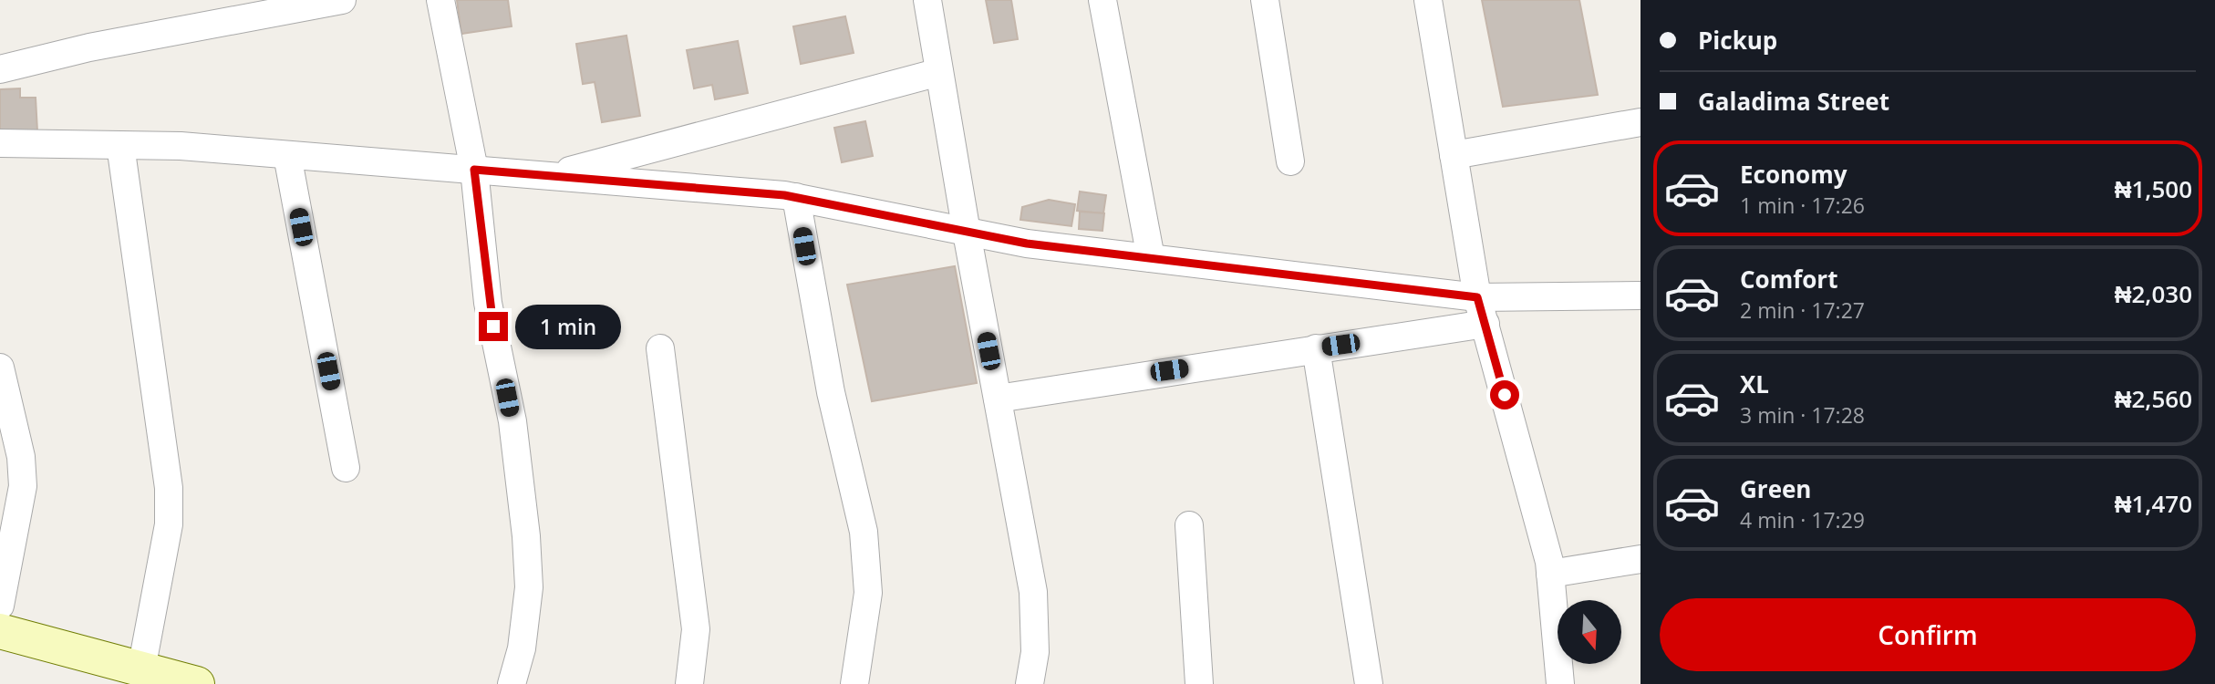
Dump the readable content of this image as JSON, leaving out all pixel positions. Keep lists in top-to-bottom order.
{
  "north": "bottom",
  "page": {
    "banner": ["Pickup", "Galadima Street"],
    "list": [
      {
        "name": "Economy",
        "note": "1 min · 17:26",
        "value": "₦1,500"
      },
      {
        "name": "Comfort",
        "note": "2 min · 17:27",
        "value": "₦2,030"
      },
      {
        "name": "XL",
        "note": "3 min · 17:28",
        "value": "₦2,560"
      },
      {
        "name": "Green",
        "note": "4 min · 17:29",
        "value": "₦1,470"
      }
    ],
    "bubble": "1 min",
    "buttons": "Confirm"
  }
}
